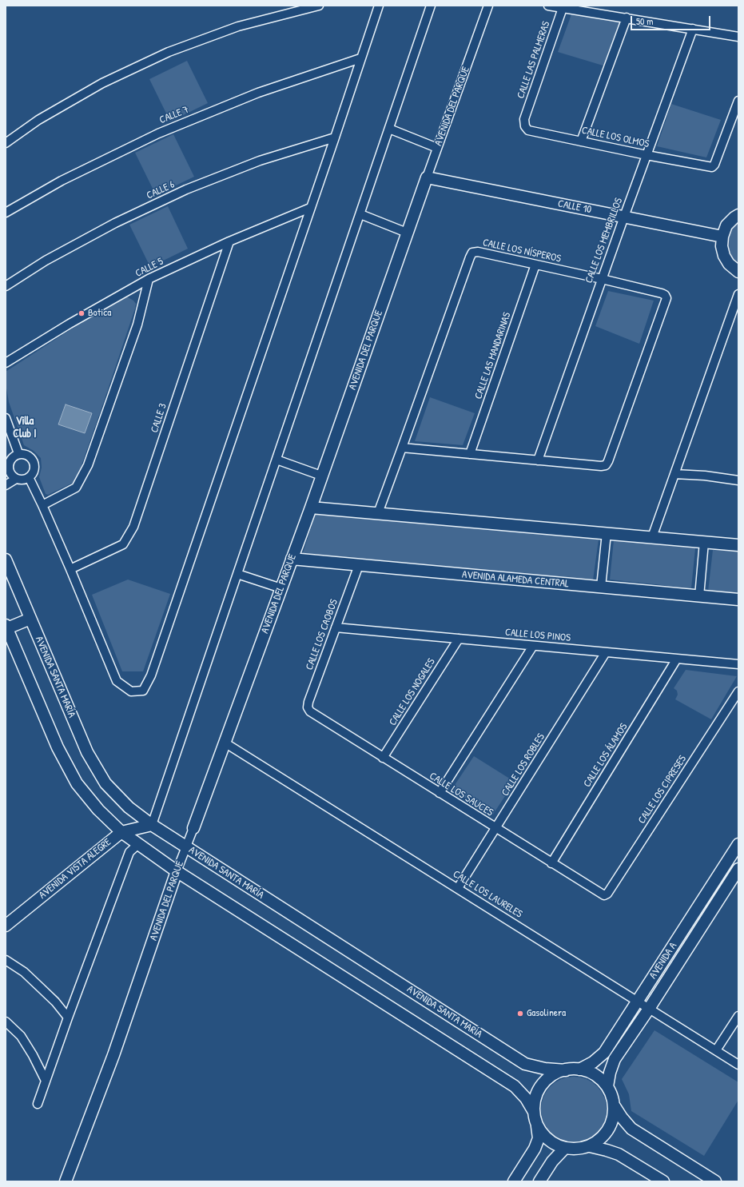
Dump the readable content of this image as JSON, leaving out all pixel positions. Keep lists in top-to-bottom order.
{
  "streets": {
    "street": [
      "CALLE LAS PALMERAS",
      "AVENIDA DEL PARQUE",
      "CALLE 7",
      "CALLE LOS OLMOS",
      "CALLE 6",
      "CALLE 10",
      "CALLE LOS MEMBRILLOS",
      "CALLE LOS NÍSPEROS",
      "CALLE 5",
      "CALLE LAS MANDARINAS",
      "CALLE 3",
      "AVENIDA ALAMEDA CENTRAL",
      "CALLE LOS CAOBOS",
      "CALLE LOS PINOS",
      "AVENIDA SANTA MARÍA",
      "CALLE LOS NOGALES",
      "CALLE LOS ÁLAMOS",
      "CALLE LOS ROBLES",
      "CALLE LOS CIPRESES",
      "CALLE LOS SAUCES",
      "AVENIDA VISTA ALEGRE",
      "CALLE LOS LAURELES",
      "AVENIDA A"
    ]
  },
  "crossings": [
    ["CALLE LAS PALMERAS", "CALLE LOS OLMOS"],
    ["AVENIDA DEL PARQUE", "CALLE 10"],
    ["AVENIDA DEL PARQUE", "AVENIDA ALAMEDA CENTRAL"],
    ["AVENIDA DEL PARQUE", "AVENIDA SANTA MARÍA"],
    ["AVENIDA DEL PARQUE", "CALLE LOS LAURELES"],
    ["CALLE LOS OLMOS", "CALLE LOS MEMBRILLOS"],
    ["CALLE 10", "CALLE LOS MEMBRILLOS"],
    ["CALLE LOS MEMBRILLOS", "CALLE LOS NÍSPEROS"],
    ["CALLE LOS NÍSPEROS", "CALLE LAS MANDARINAS"],
    ["CALLE 5", "CALLE 3"],
    ["AVENIDA ALAMEDA CENTRAL", "CALLE LOS CAOBOS"],
    ["CALLE LOS CAOBOS", "CALLE LOS PINOS"],
    ["CALLE LOS CAOBOS", "CALLE LOS SAUCES"],
    ["CALLE LOS PINOS", "CALLE LOS NOGALES"],
    ["CALLE LOS PINOS", "CALLE LOS ÁLAMOS"],
    ["CALLE LOS PINOS", "CALLE LOS ROBLES"],
    ["AVENIDA SANTA MARÍA", "AVENIDA VISTA ALEGRE"],
    ["AVENIDA SANTA MARÍA", "AVENIDA A"],
    ["CALLE LOS NOGALES", "CALLE LOS SAUCES"],
    ["CALLE LOS ÁLAMOS", "CALLE LOS SAUCES"],
    ["CALLE LOS ROBLES", "CALLE LOS SAUCES"],
    ["CALLE LOS ROBLES", "CALLE LOS LAURELES"],
    ["CALLE LOS CIPRESES", "CALLE LOS SAUCES"],
    ["CALLE LOS LAURELES", "AVENIDA A"]
  ],
  "districts": ["Villa Club I"],
  "places": ["Botica", "Gasolinera"],
  "scale_bar": "50 m"
}
